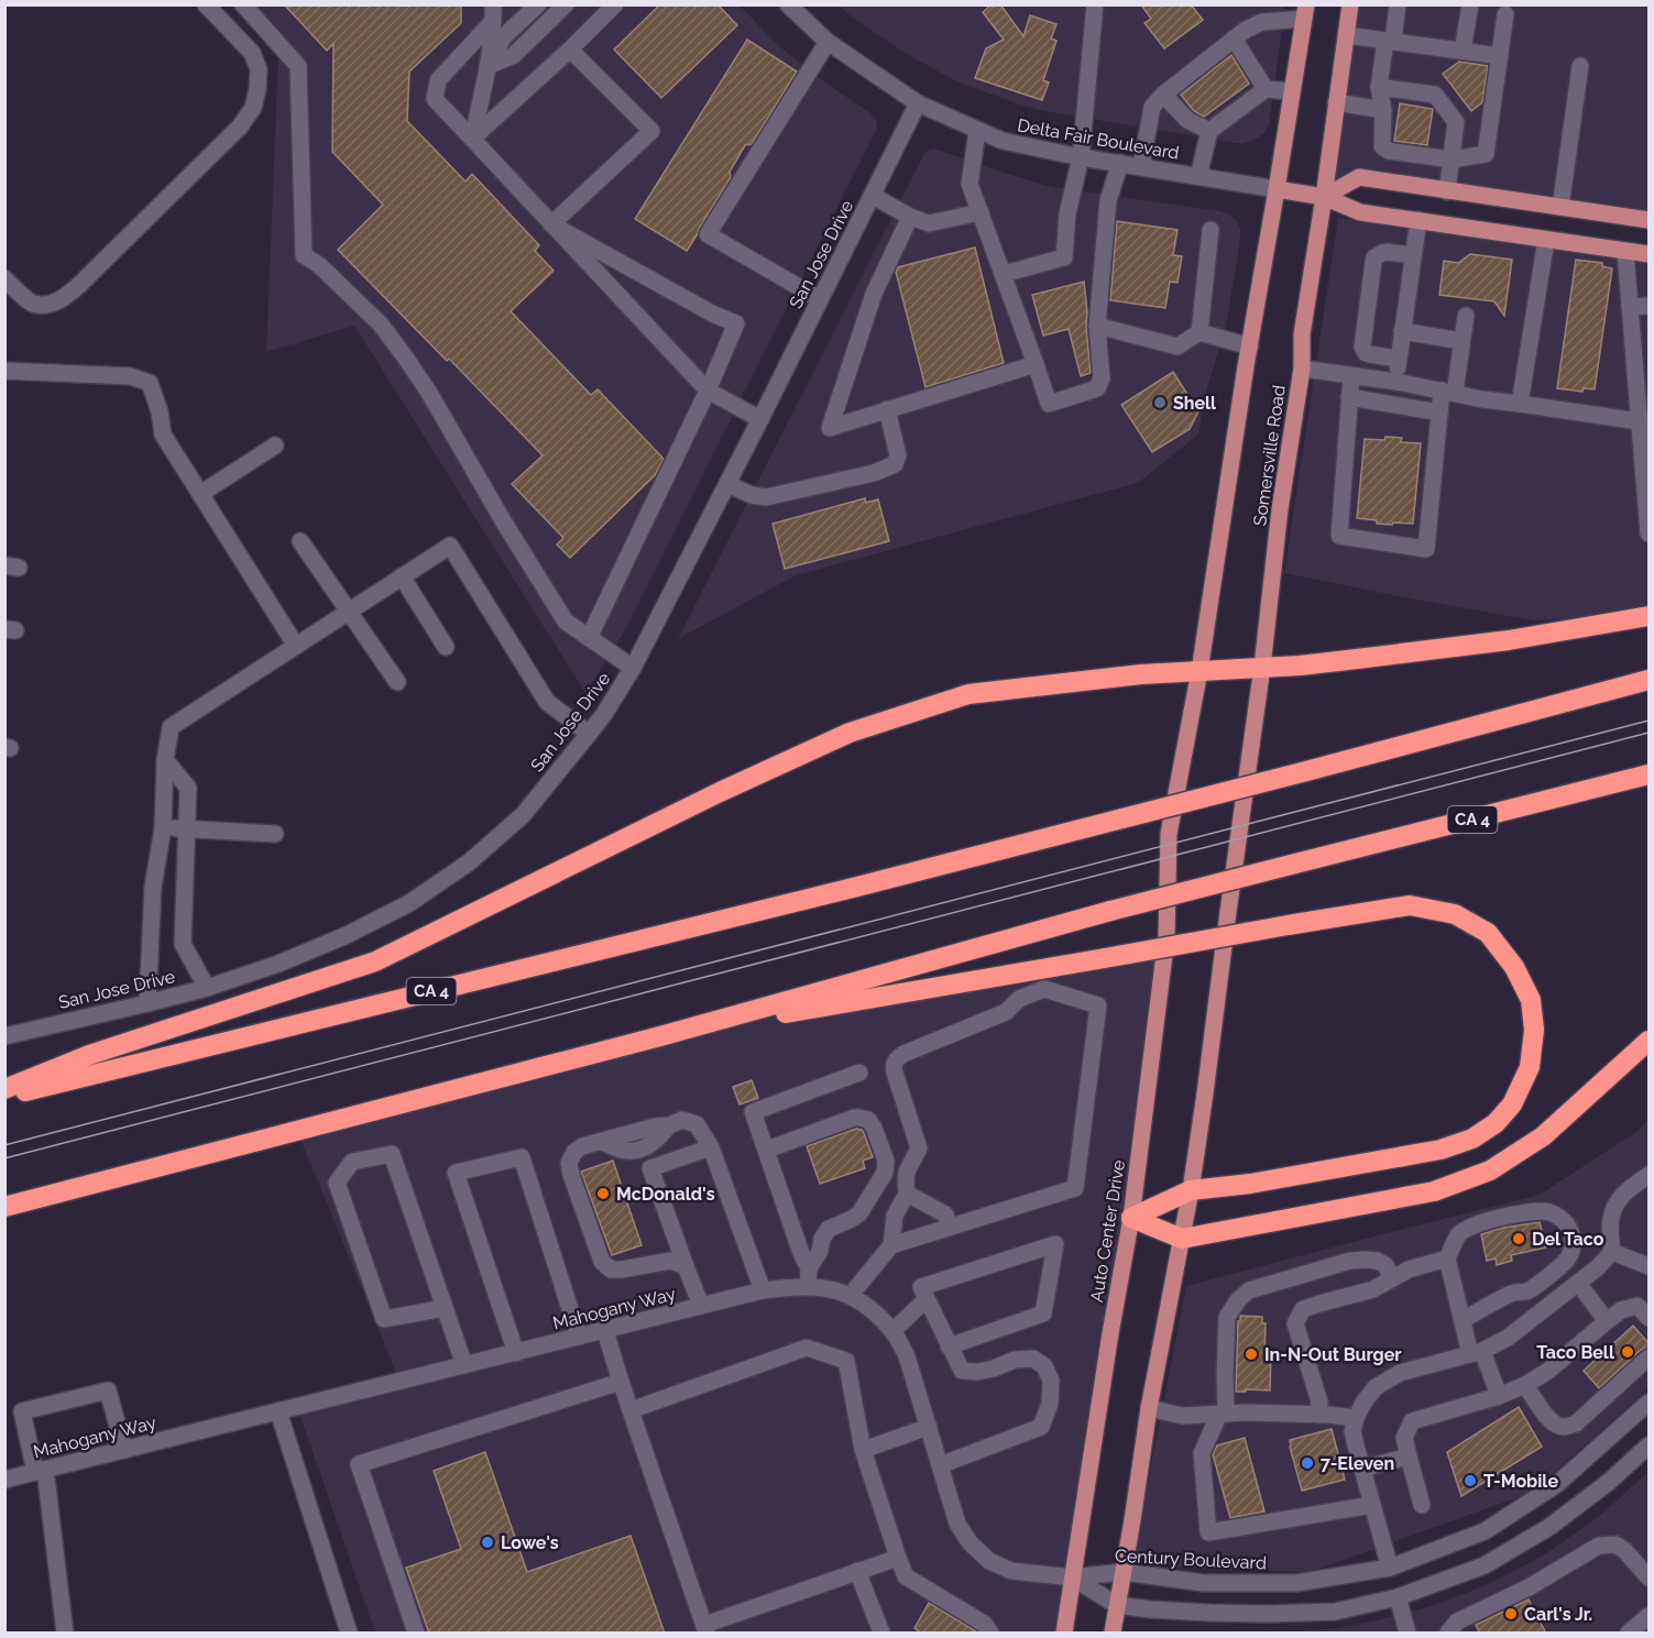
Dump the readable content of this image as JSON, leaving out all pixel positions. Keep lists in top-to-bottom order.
{
  "streets": {
    "highway": ["CA 4"],
    "main road": ["Delta Fair Boulevard", "Somersville Road", "Auto Center Drive"],
    "street": ["San Jose Drive", "Mahogany Way", "Century Boulevard"]
  },
  "crossings": [
    ["Delta Fair Boulevard", "San Jose Drive"],
    ["Delta Fair Boulevard", "Somersville Road"],
    ["Somersville Road", "Auto Center Drive"],
    ["Auto Center Drive", "Mahogany Way"],
    ["Auto Center Drive", "Century Boulevard"],
    ["Mahogany Way", "Century Boulevard"]
  ],
  "places": [
    "Shell",
    "McDonald's",
    "Del Taco",
    "Taco Bell",
    "In-N-Out Burger",
    "7-Eleven",
    "T-Mobile",
    "Lowe's",
    "Carl's Jr."
  ]
}
